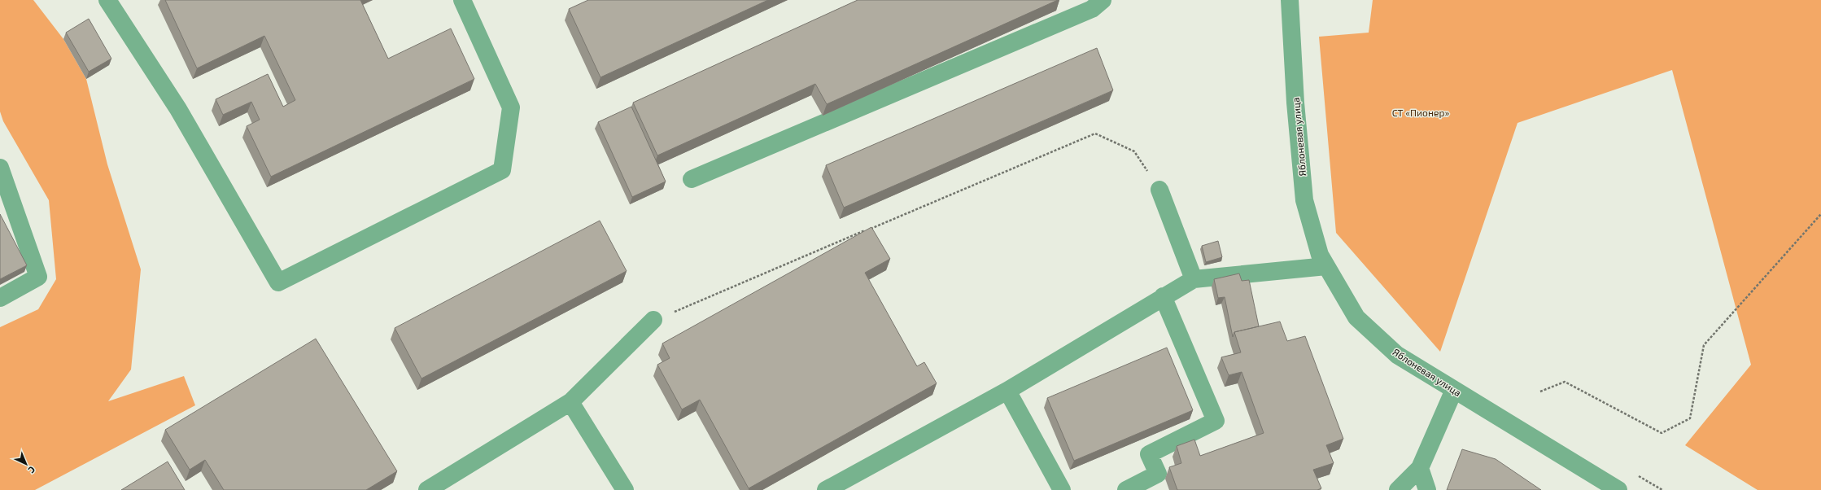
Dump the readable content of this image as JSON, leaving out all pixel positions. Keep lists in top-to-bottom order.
{
  "streets": {
    "street": ["Яблоневая улица"]
  },
  "parks": ["СТ «Пионер»"],
  "north": "bottom right"
}
